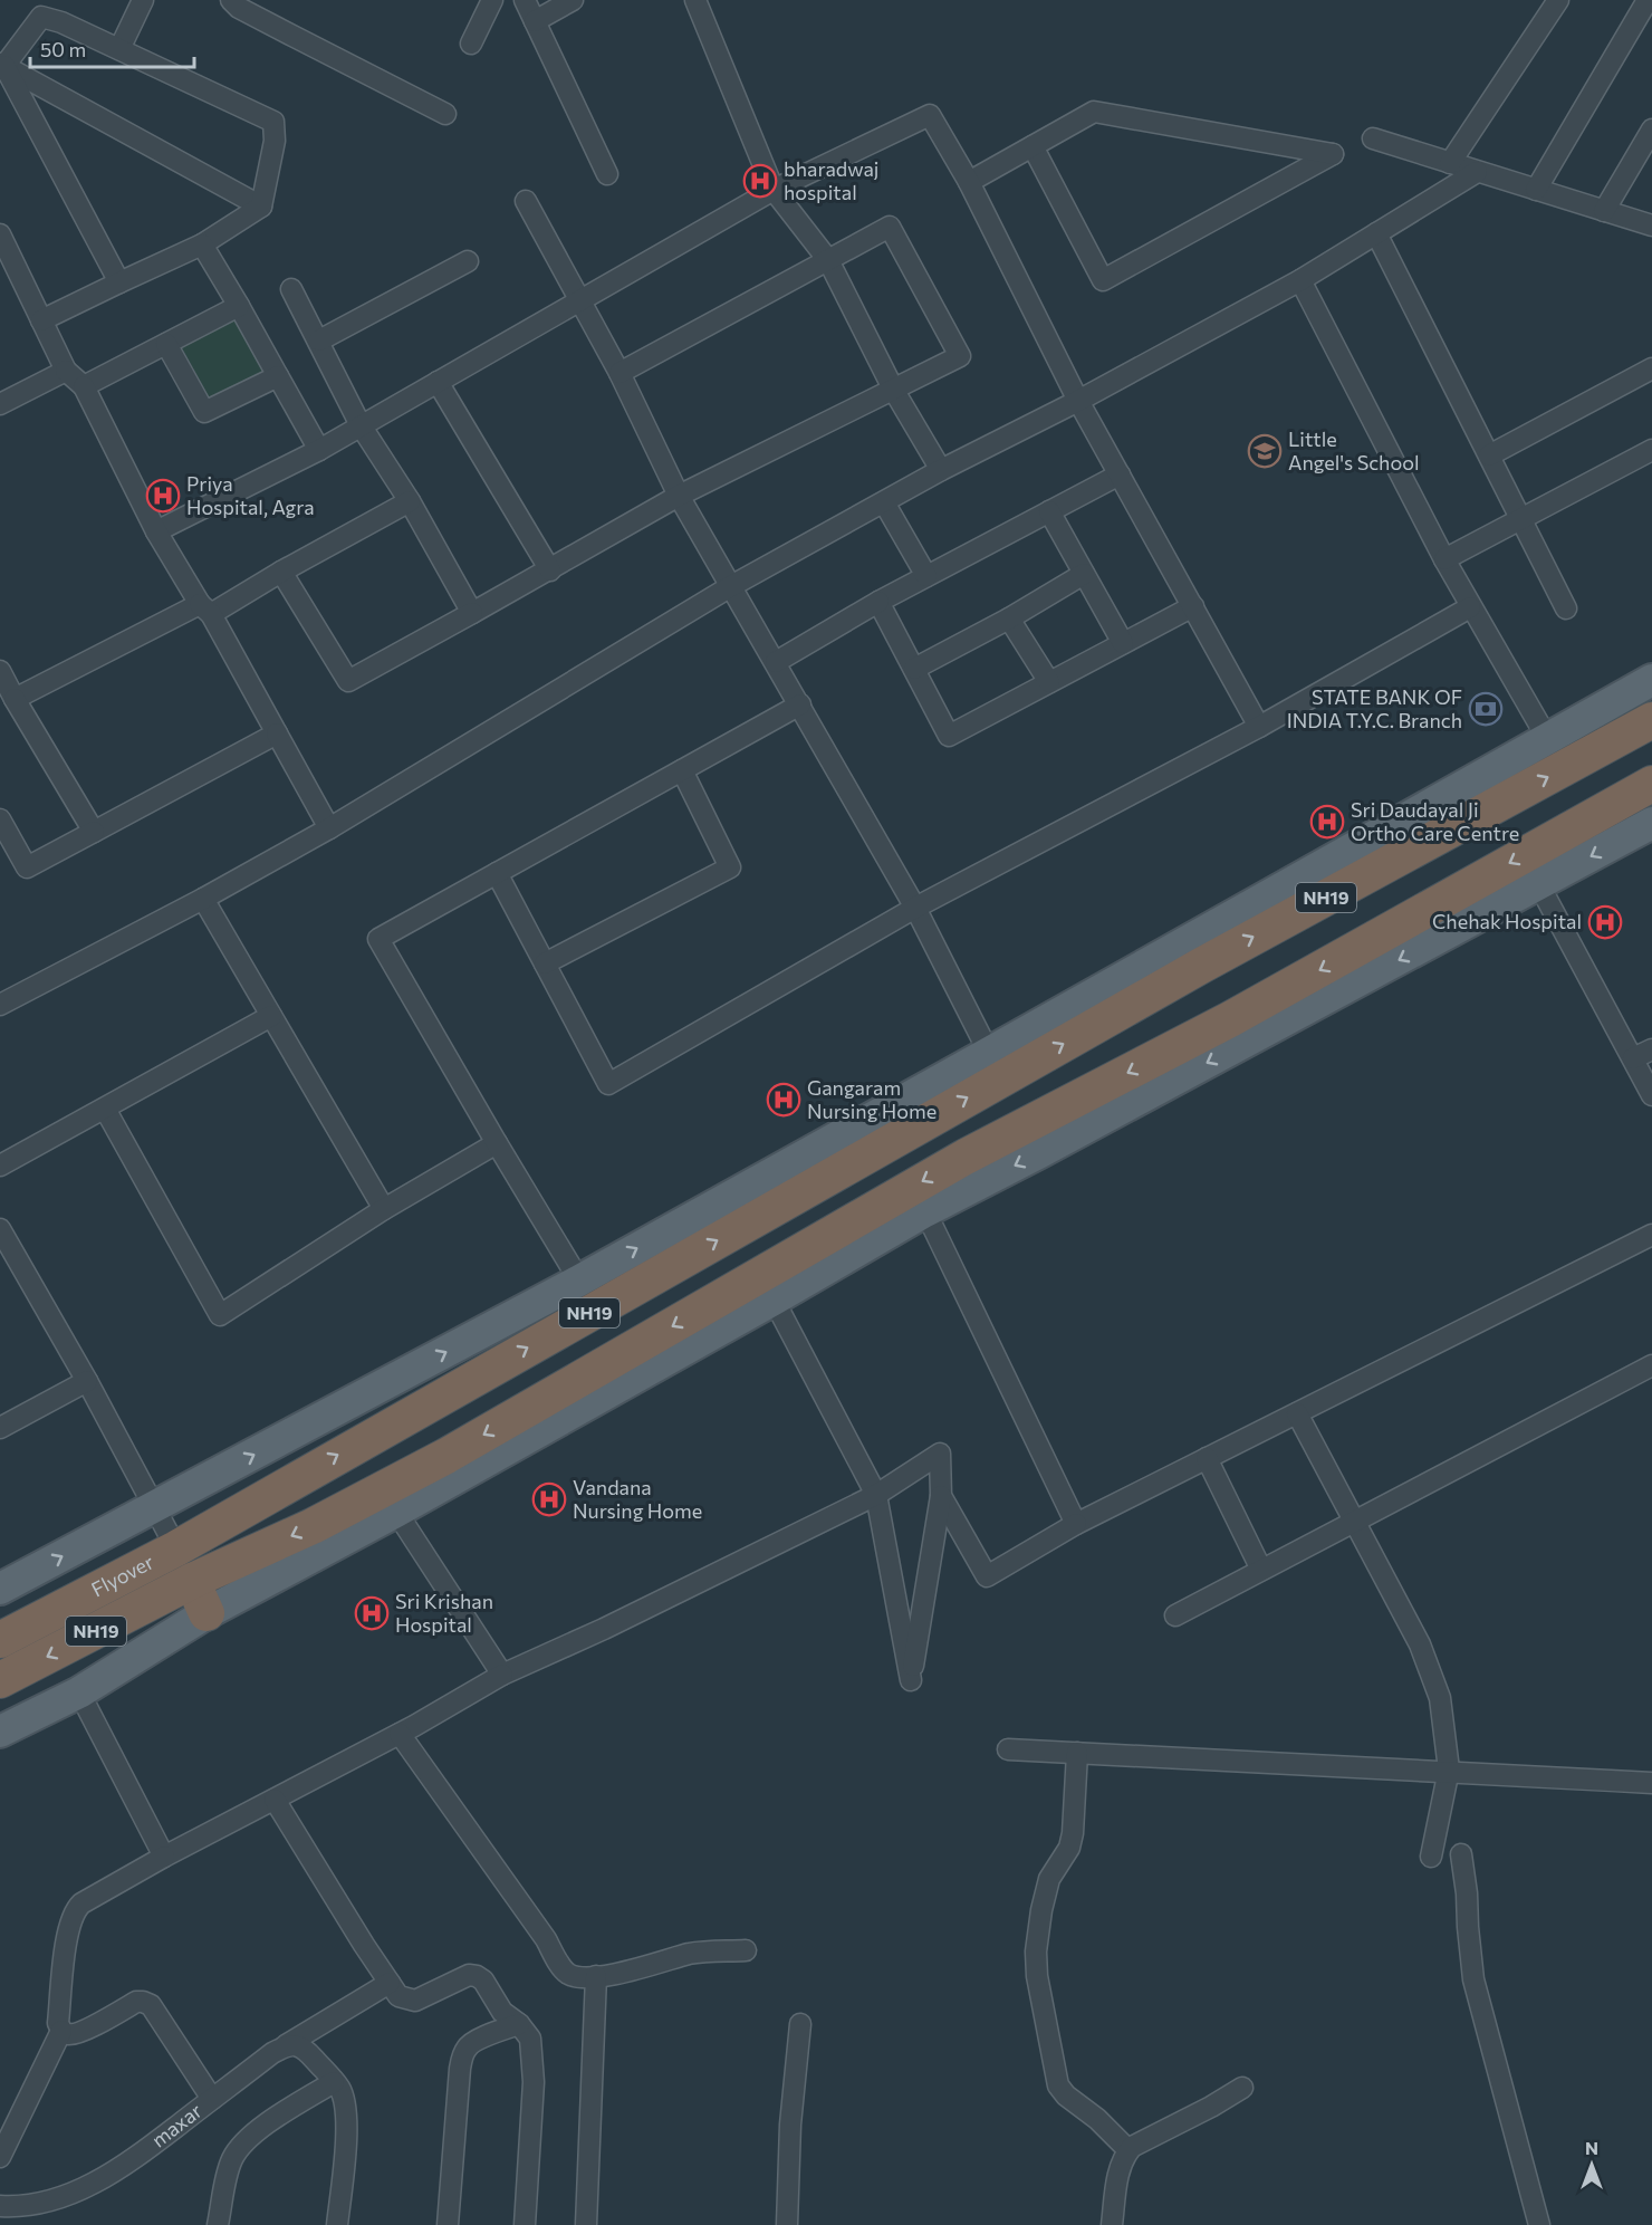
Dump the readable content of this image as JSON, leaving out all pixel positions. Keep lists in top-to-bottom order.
{
  "streets": {
    "highway": ["NH19", "Flyover"],
    "street": ["maxar"]
  },
  "crossings": [
    ["NH19", "Flyover"]
  ],
  "places": {
    "hospital": [
      "bharadwaj hospital",
      "Priya Hospital, Agra",
      "Sri Daudayal Ji Ortho Care Centre",
      "Chehak Hospital",
      "Gangaram Nursing Home",
      "Vandana Nursing Home",
      "Sri Krishan Hospital"
    ],
    "school or university": ["Little Angel's School"],
    "bank": ["STATE BANK OF INDIA T.Y.C. Branch"]
  },
  "scale_bar": "50 m",
  "north": "top"
}
